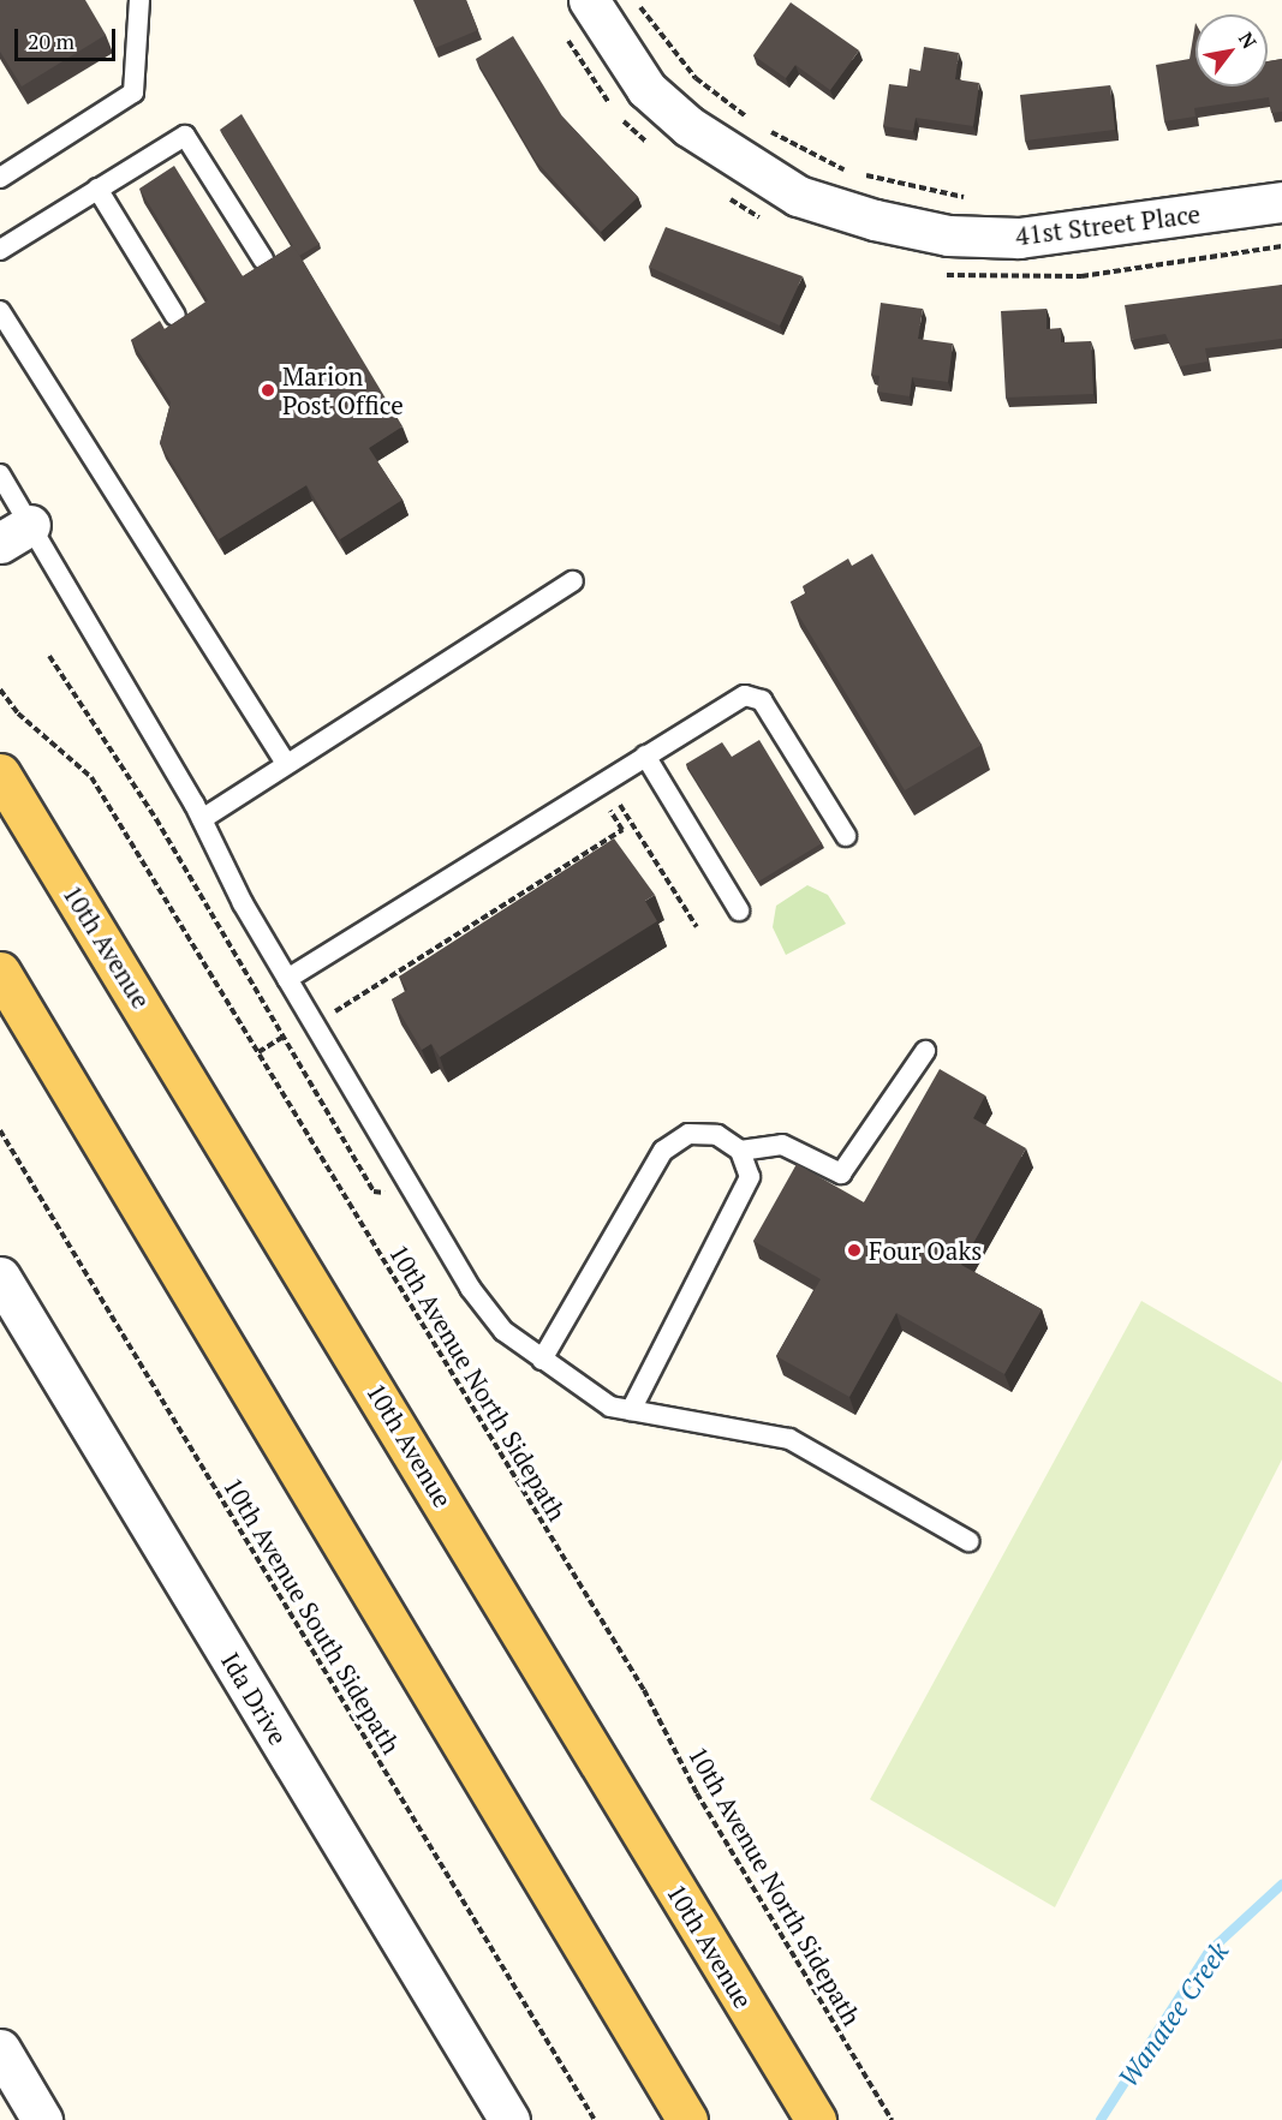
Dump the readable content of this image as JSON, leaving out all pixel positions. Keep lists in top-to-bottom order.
{
  "streets": {
    "main road": ["10th Avenue"],
    "street": ["41st Street Place", "Ida Drive"],
    "path": ["10th Avenue North Sidepath", "10th Avenue South Sidepath"]
  },
  "water": ["Wanatee Creek"],
  "places": ["Marion Post Office", "Four Oaks"],
  "scale_bar": "20 m",
  "north": "top right"
}
